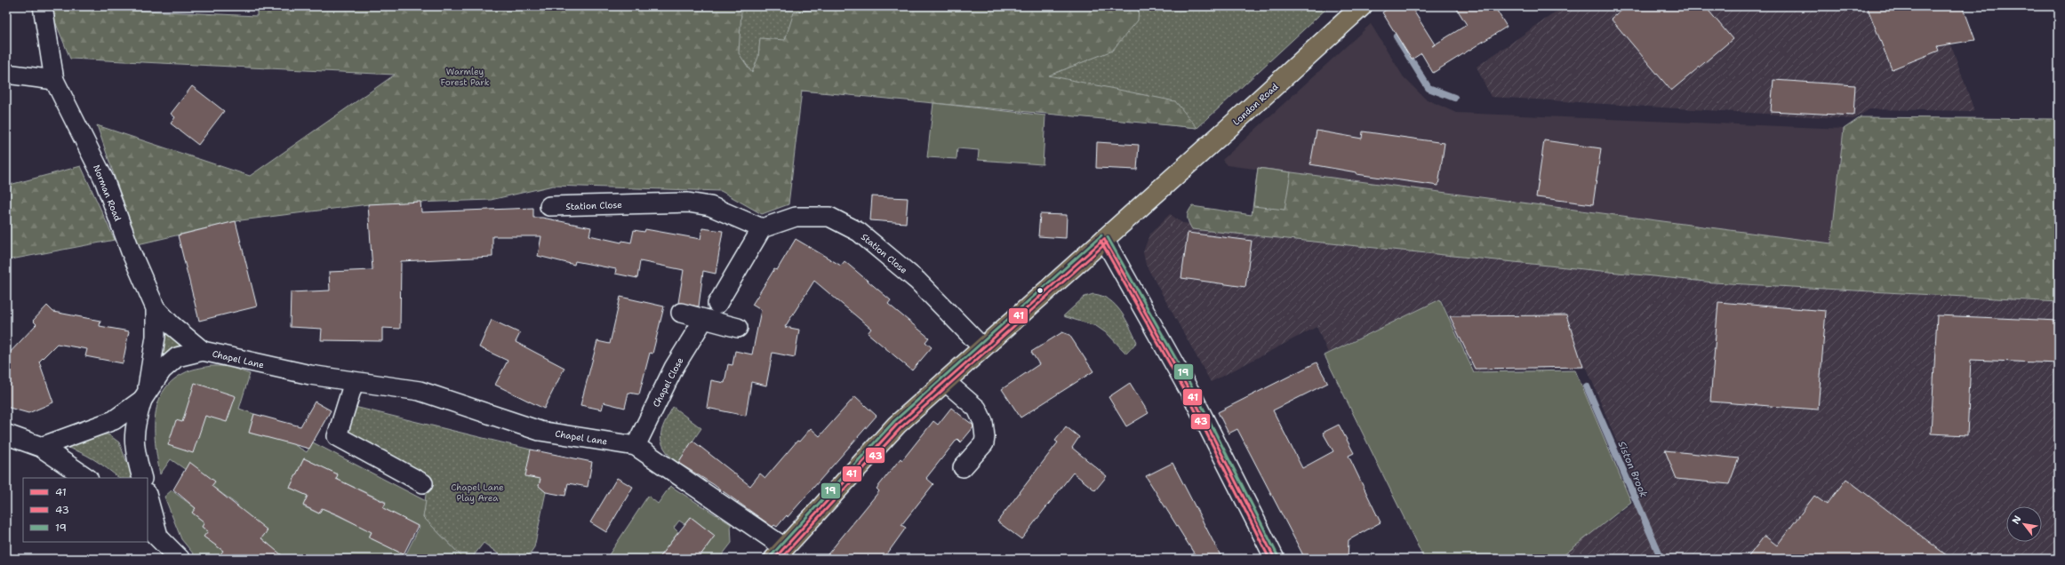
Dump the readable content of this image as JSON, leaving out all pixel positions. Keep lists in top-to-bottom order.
{
  "streets": {
    "main road": ["London Road"],
    "street": [
      "Norman Road",
      "Station Close",
      "Chapel Lane",
      "Chapel Close"
    ]
  },
  "crossings": [
    ["London Road", "Station Close"],
    ["London Road", "Chapel Lane"],
    ["Norman Road", "Chapel Lane"],
    ["Chapel Lane", "Chapel Close"]
  ],
  "water": ["Siston Brook"],
  "parks": ["Warmley Forest Park", "Chapel Lane Play Area"],
  "lines": ["transit line 19", "transit line 41", "transit line 43"],
  "legend": ["41", "43", "19"],
  "north": "top left"
}
